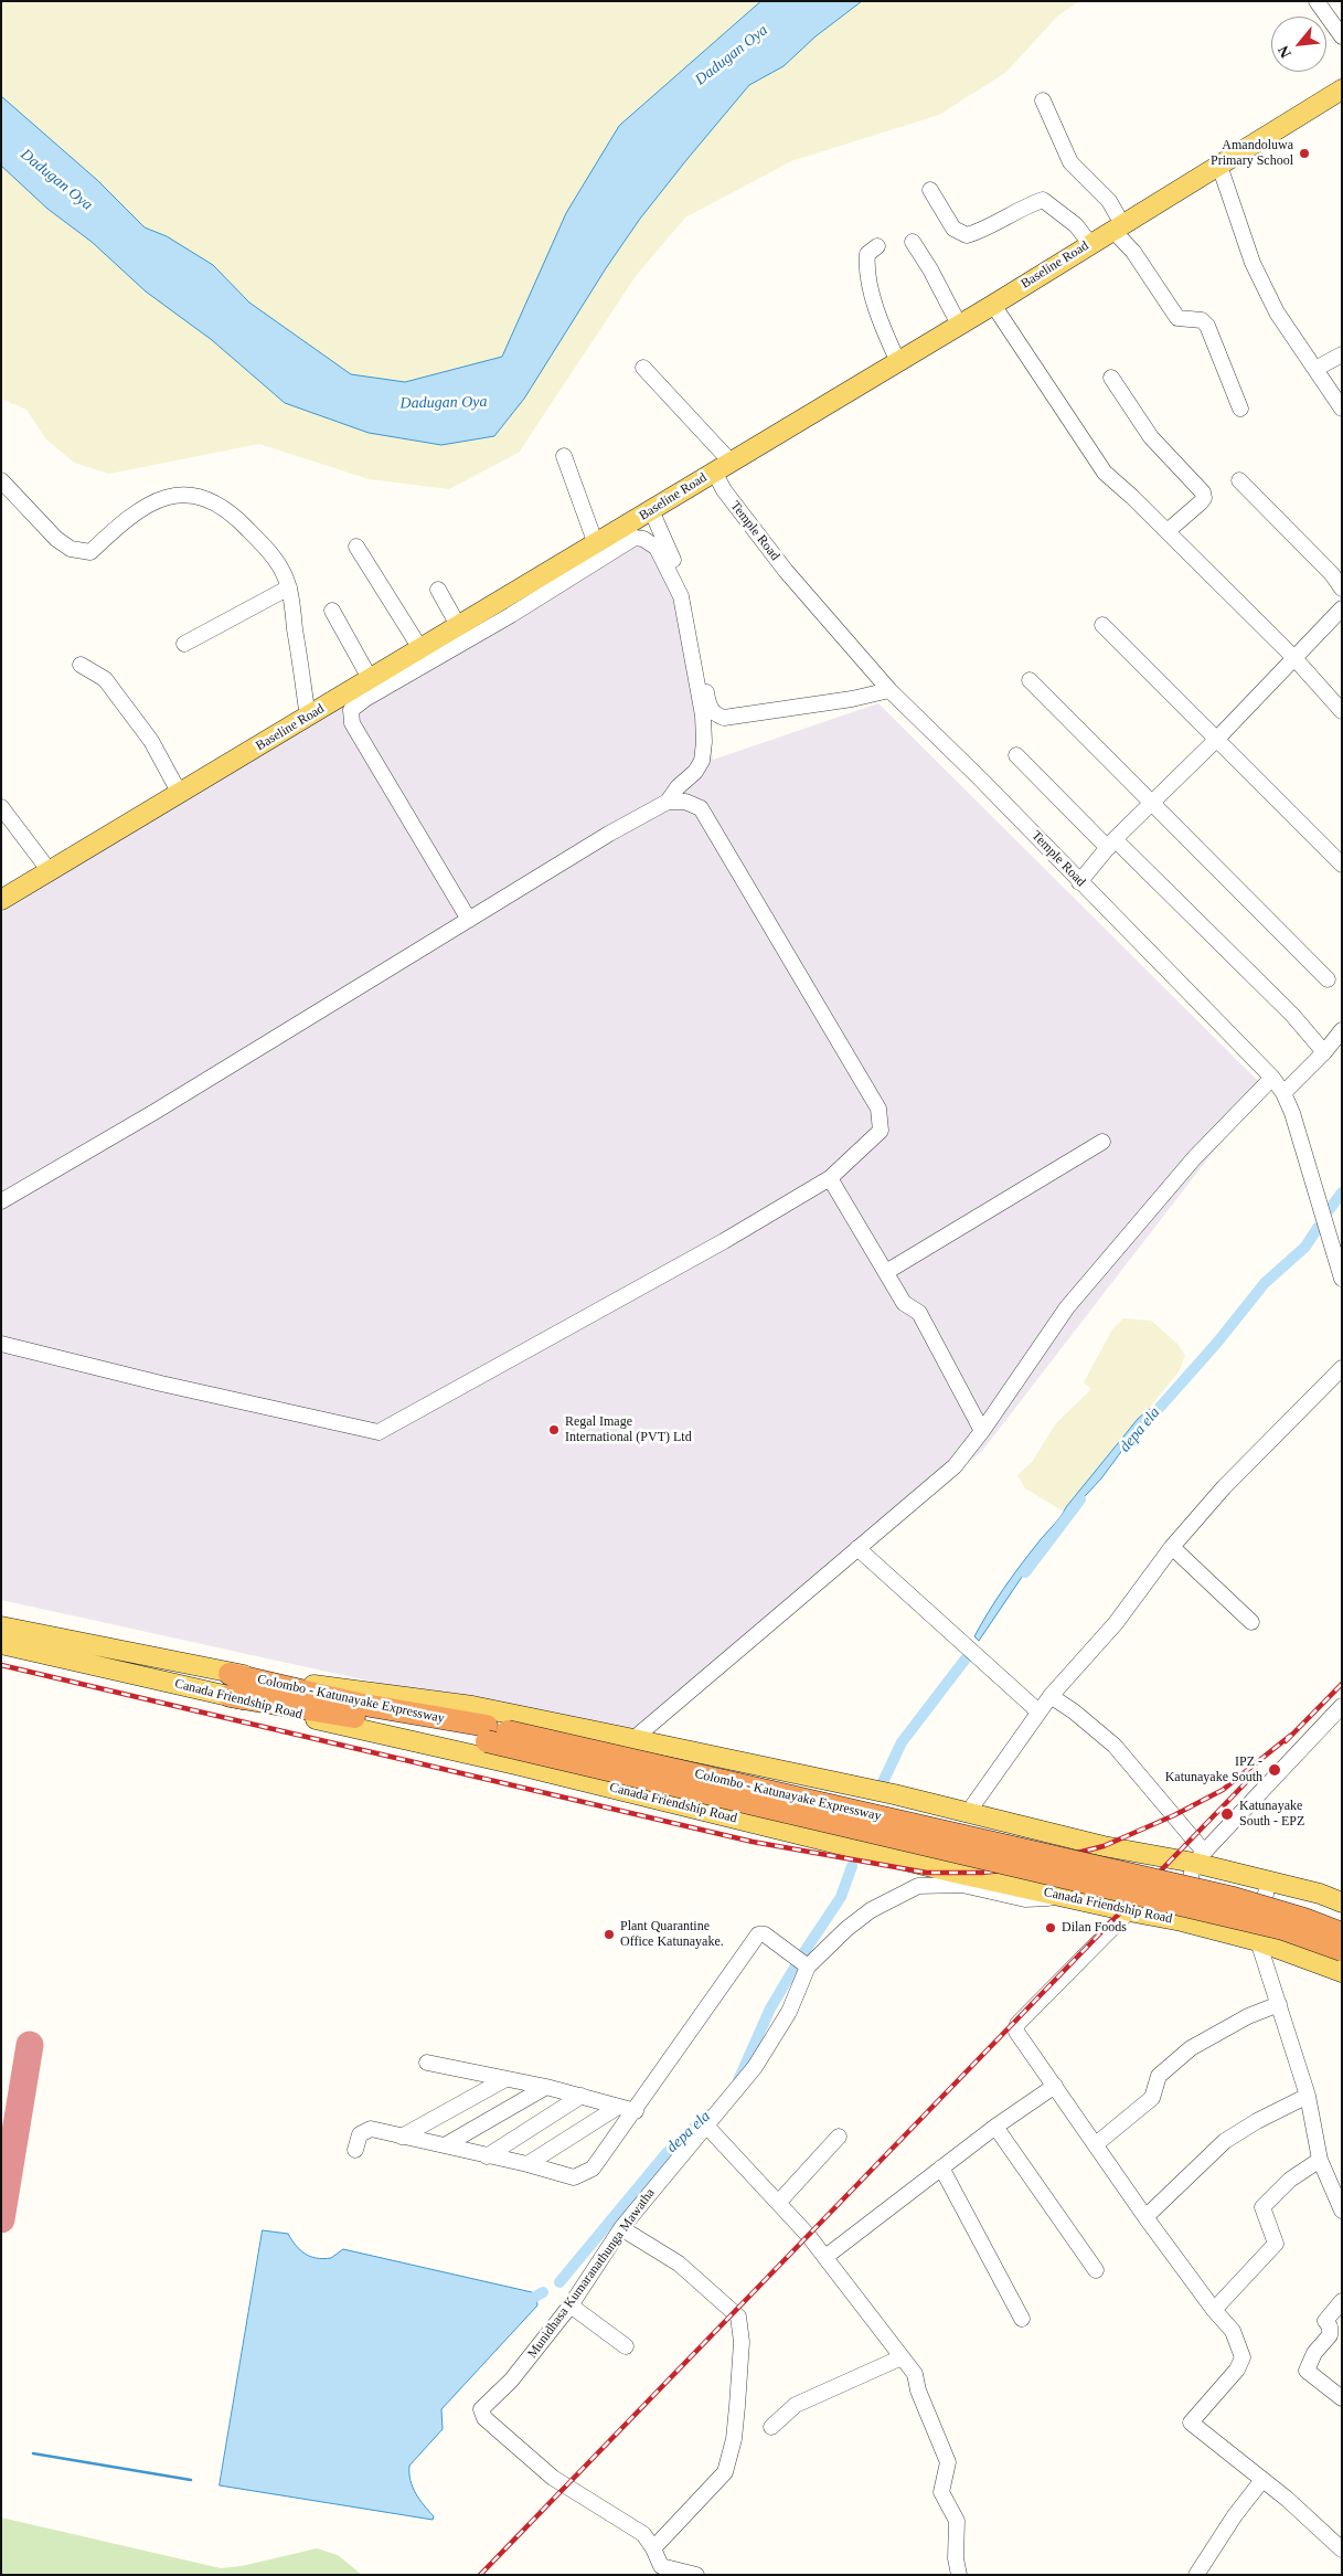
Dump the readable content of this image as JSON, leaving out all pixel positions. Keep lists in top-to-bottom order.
{
  "streets": {
    "highway": ["Colombo - Katunayake Expressway"],
    "main road": ["Baseline Road", "Canada Friendship Road"],
    "street": ["Temple Road", "Munidhasa Kumaranathunga Mawatha"]
  },
  "crossings": [
    ["Baseline Road", "Temple Road"],
    ["Canada Friendship Road", "Colombo - Katunayake Expressway"],
    ["Canada Friendship Road", "Munidhasa Kumaranathunga Mawatha"]
  ],
  "water": ["Dadugan Oya", "depa ela"],
  "places": [
    "Amandoluwa Primary School",
    "Regal Image International (PVT) Ltd",
    "IPZ - Katunayake South",
    "Katunayake South - EPZ",
    "Dilan Foods",
    "Plant Quarantine Office Katunayake."
  ],
  "north": "bottom left"
}
